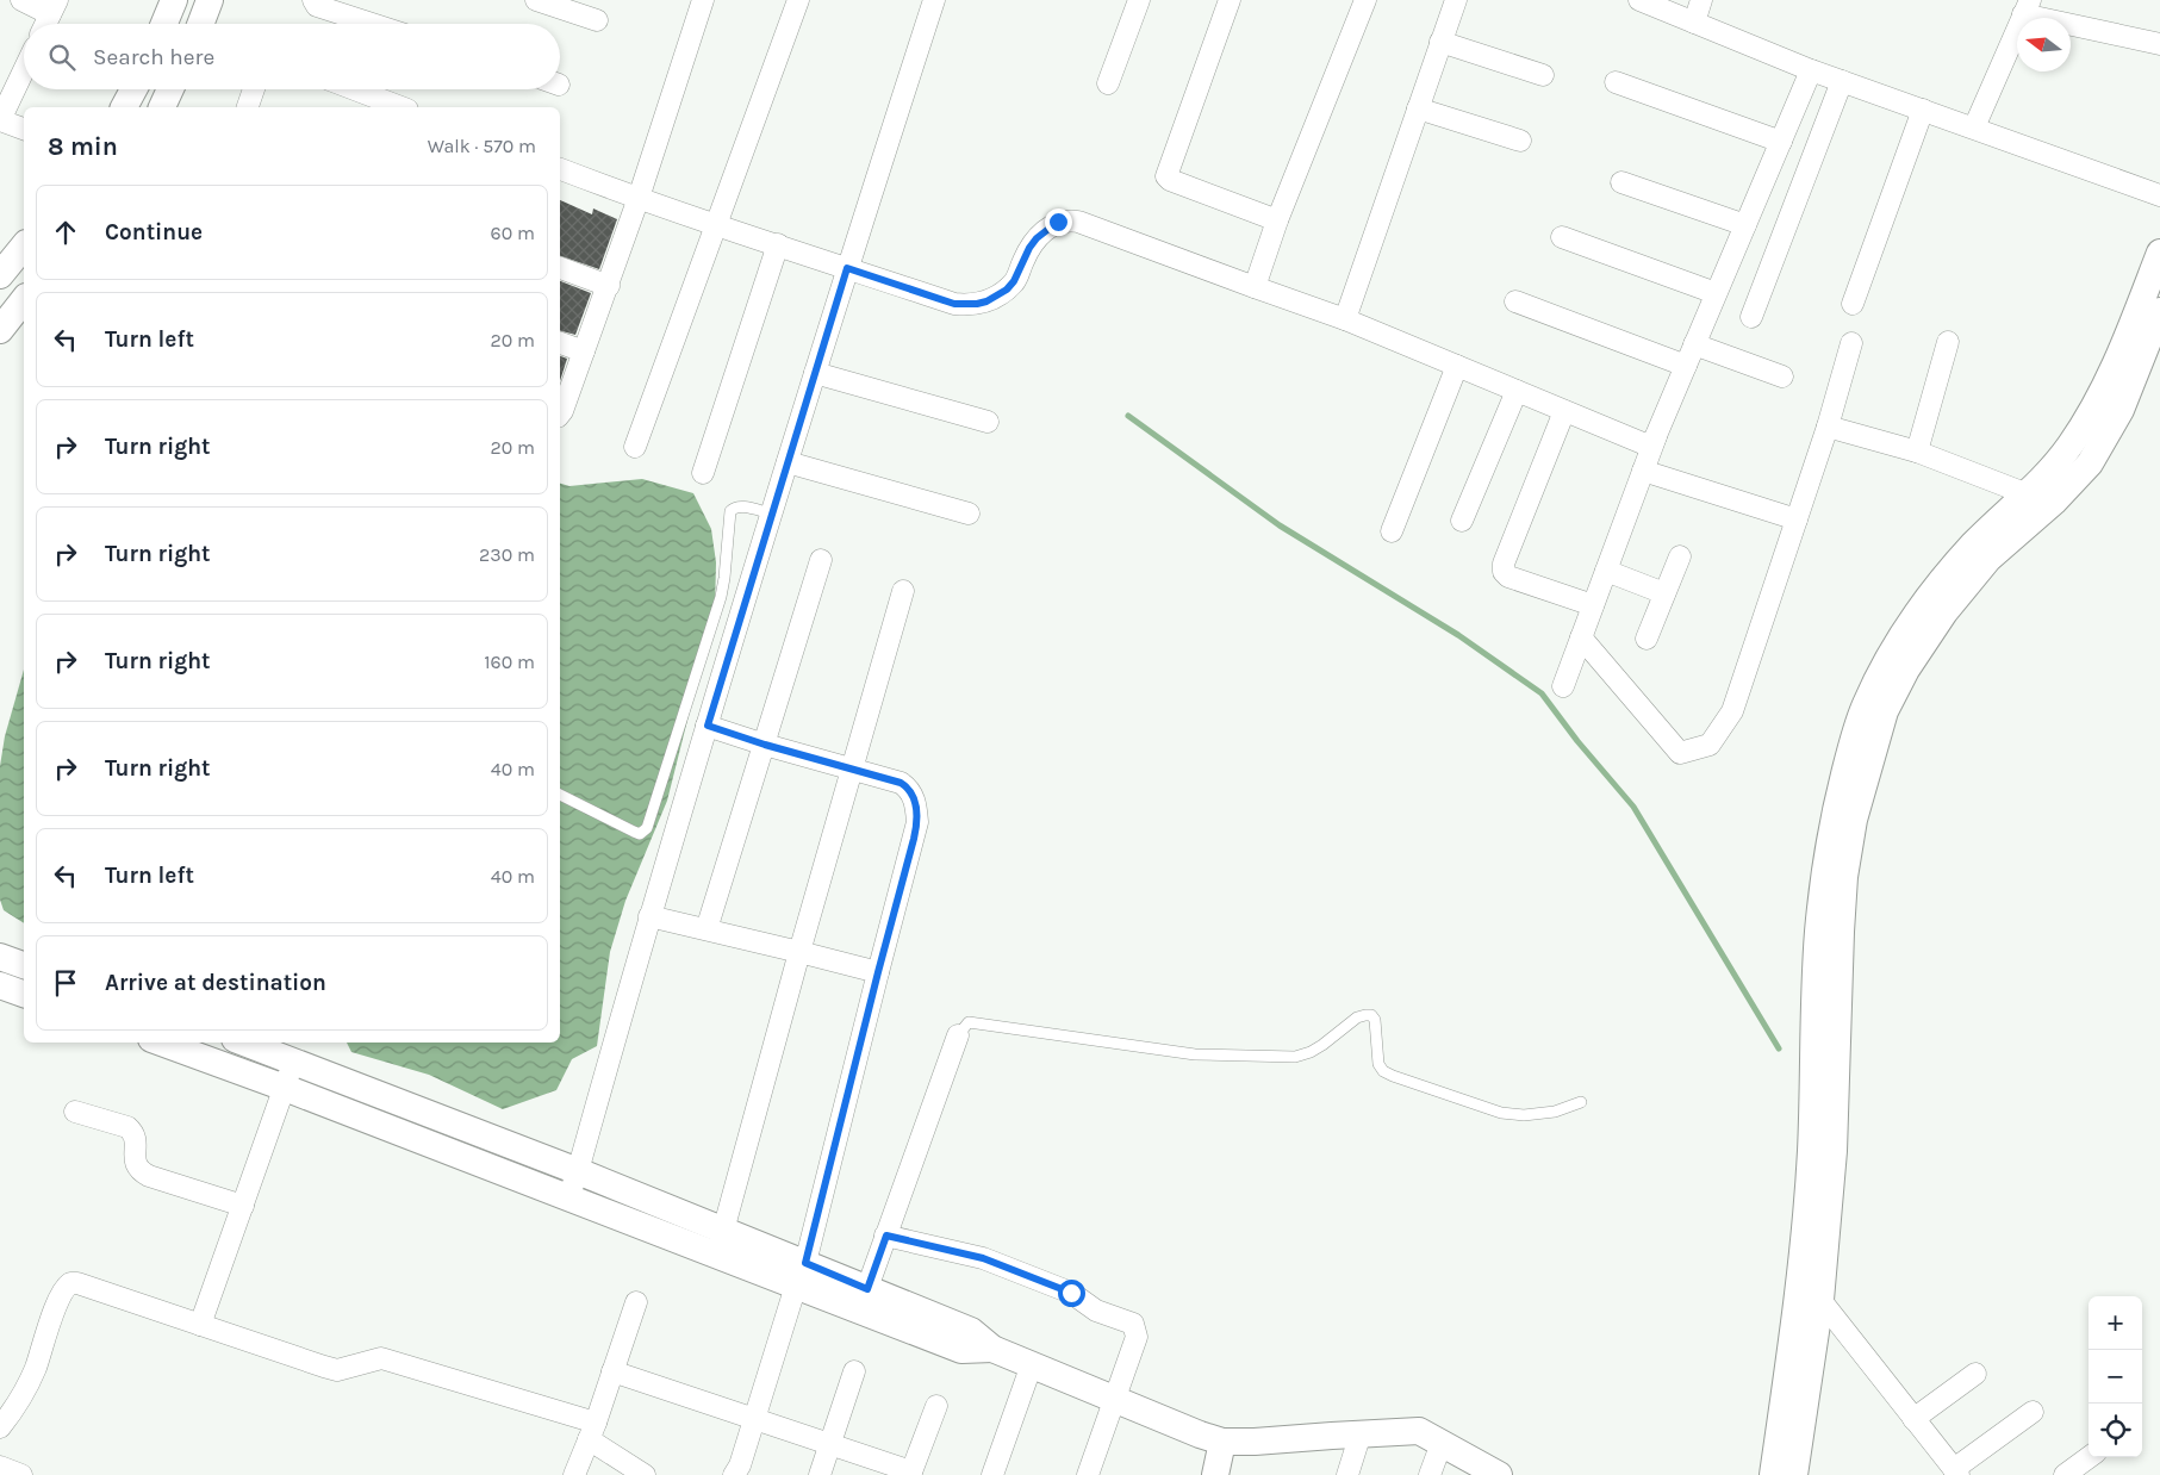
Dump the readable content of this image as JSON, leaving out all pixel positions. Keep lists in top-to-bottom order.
{
  "north": "left",
  "page": {
    "search": "Search here",
    "heading": ["8 min", "Walk · 570 m"],
    "list": [
      ["Continue", "60 m"],
      ["Turn left", "20 m"],
      ["Turn right", "20 m"],
      ["Turn right", "230 m"],
      ["Turn right", "160 m"],
      ["Turn right", "40 m"],
      ["Turn left", "40 m"],
      "Arrive at destination"
    ],
    "map_buttons": ["+", "−"]
  }
}
